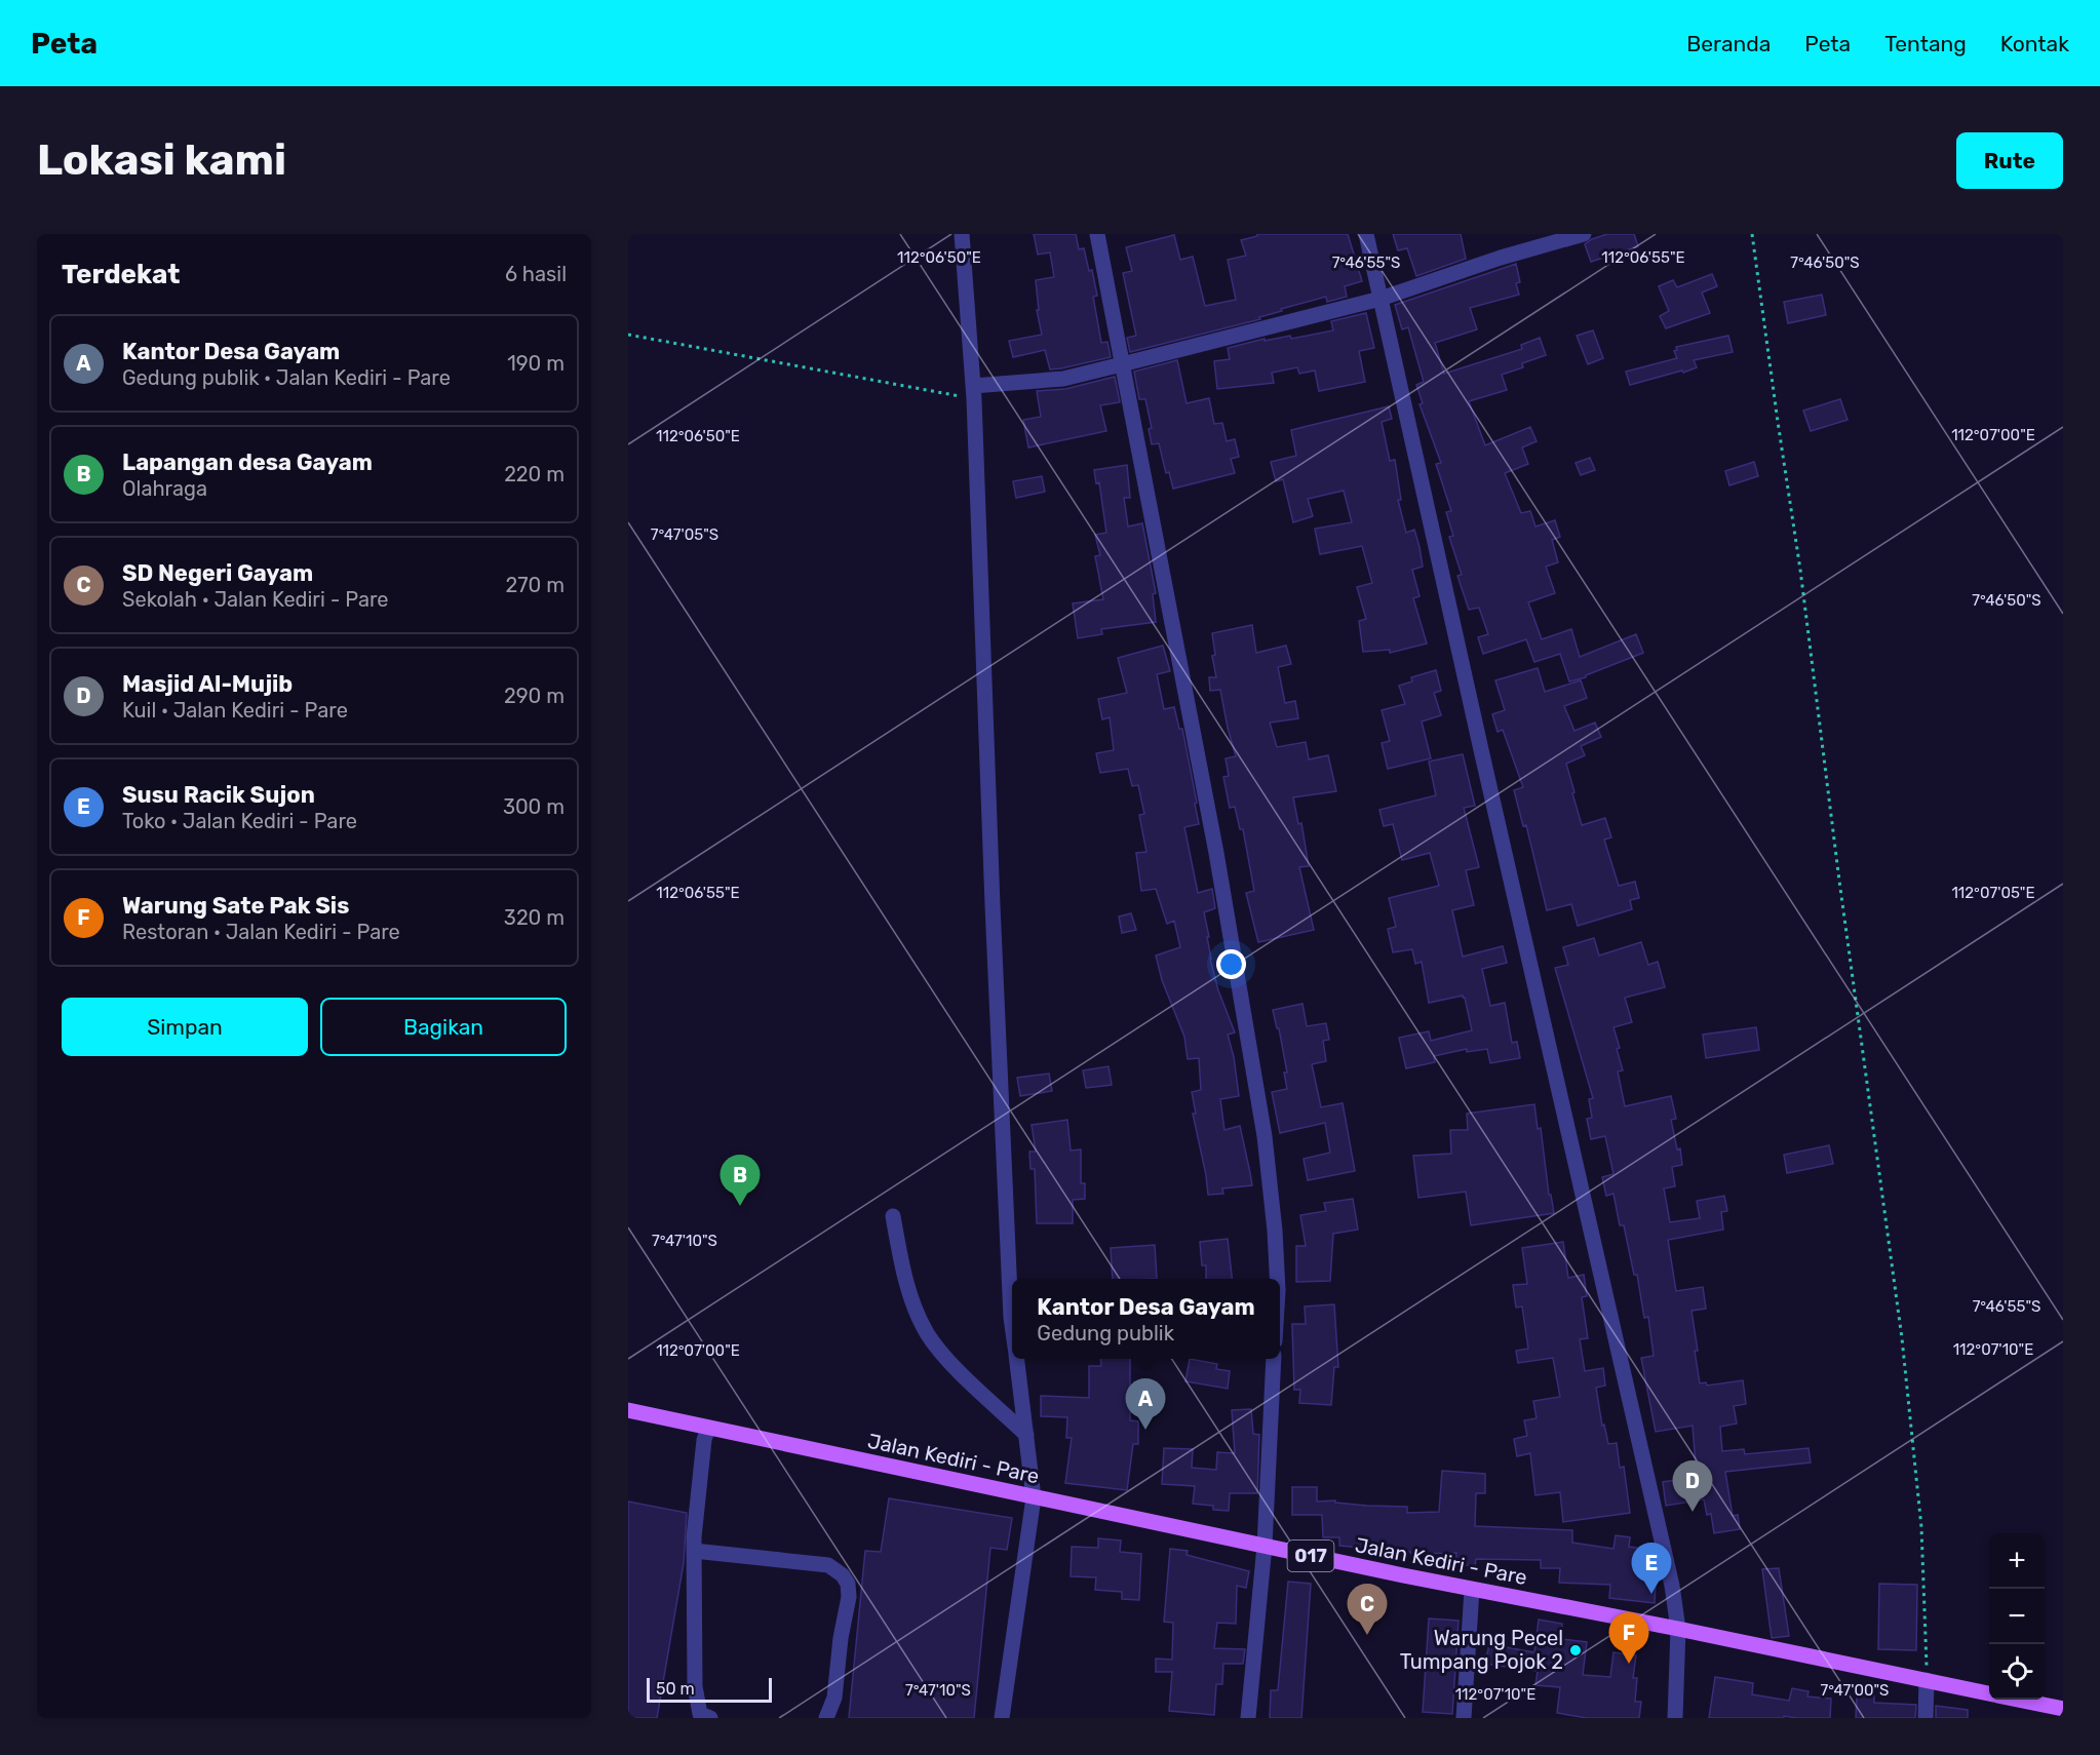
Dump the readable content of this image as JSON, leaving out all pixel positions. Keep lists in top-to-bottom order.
{
  "streets": {
    "main road": ["Jalan Kediri - Pare", "017"]
  },
  "places": ["Warung Pecel Tumpang Pojok 2"],
  "scale_bar": "50 m",
  "page": {
    "header": "Peta",
    "nav": [
      "Beranda",
      "Peta",
      "Tentang",
      "Kontak"
    ],
    "buttons": [
      "Rute",
      ["Simpan", "Bagikan"]
    ],
    "title": "Lokasi kami",
    "heading": ["Terdekat", "6 hasil"],
    "list": [
      {
        "mark": "A",
        "name": "Kantor Desa Gayam",
        "note": "Gedung publik · Jalan Kediri - Pare",
        "value": "190 m"
      },
      {
        "mark": "B",
        "name": "Lapangan desa Gayam",
        "note": "Olahraga",
        "value": "220 m"
      },
      {
        "mark": "C",
        "name": "SD Negeri Gayam",
        "note": "Sekolah · Jalan Kediri - Pare",
        "value": "270 m"
      },
      {
        "mark": "D",
        "name": "Masjid Al-Mujib",
        "note": "Kuil · Jalan Kediri - Pare",
        "value": "290 m"
      },
      {
        "mark": "E",
        "name": "Susu Racik Sujon",
        "note": "Toko · Jalan Kediri - Pare",
        "value": "300 m"
      },
      {
        "mark": "F",
        "name": "Warung Sate Pak Sis",
        "note": "Restoran · Jalan Kediri - Pare",
        "value": "320 m"
      }
    ],
    "pins": [
      "B",
      "A",
      "D",
      "E",
      "C",
      "F"
    ],
    "popup": ["Kantor Desa Gayam", "Gedung publik"],
    "map_buttons": ["+", "−"],
    "scale": "50 m"
  },
  "coordinates": [
    "112°06'50\"E",
    "112°06'55\"E",
    "7°46'55\"S",
    "7°46'50\"S",
    "112°07'00\"E",
    "7°47'05\"S",
    "112°07'05\"E",
    "7°47'10\"S",
    "112°07'10\"E",
    "7°47'00\"S"
  ]
}
